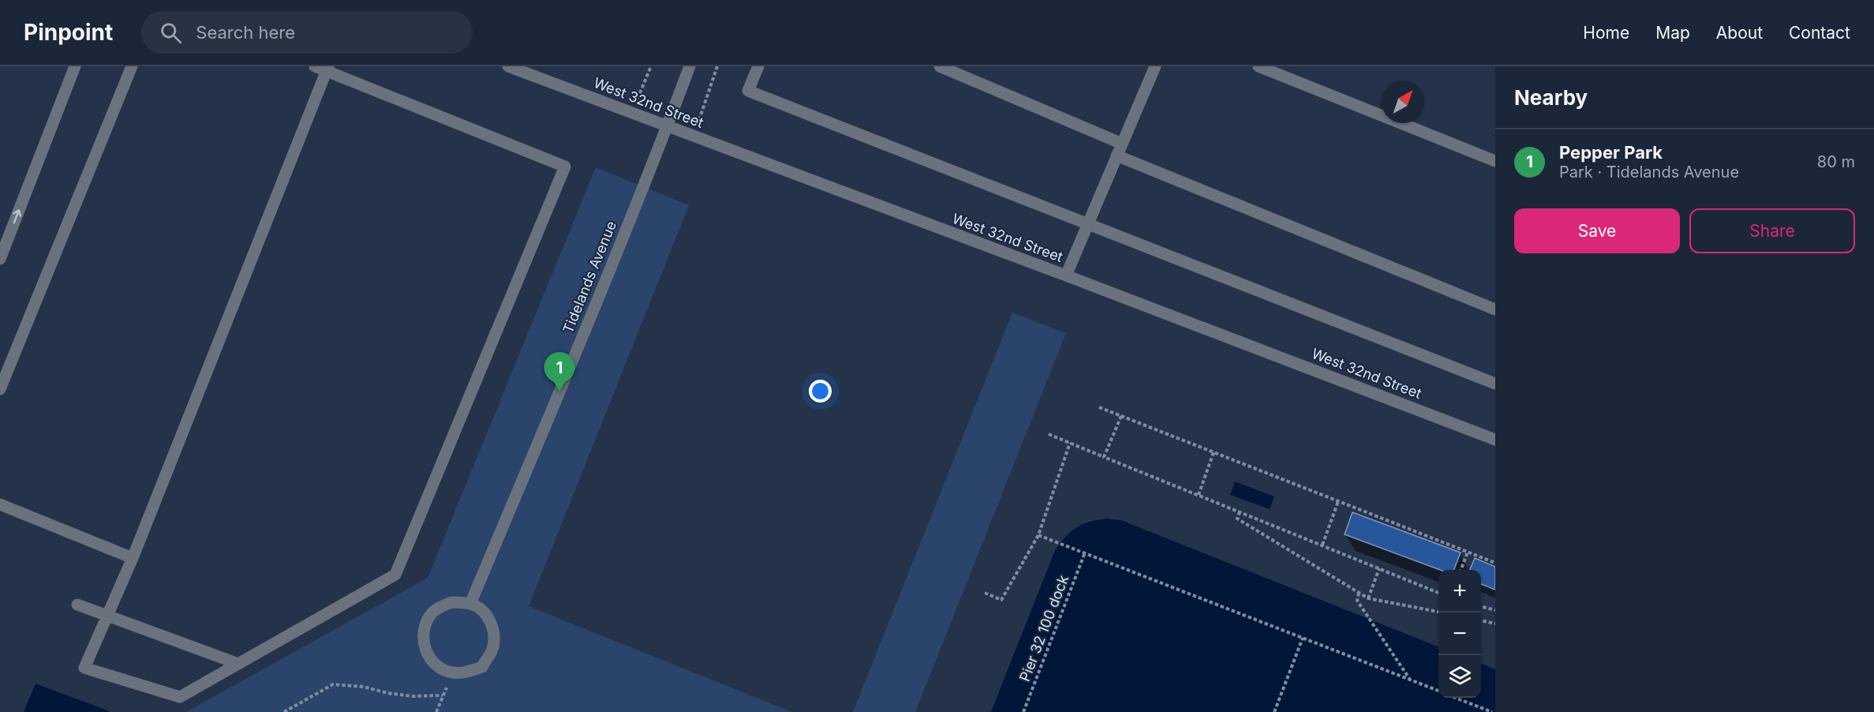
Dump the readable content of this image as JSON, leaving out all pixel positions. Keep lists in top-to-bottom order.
{
  "streets": {
    "street": ["West 32nd Street", "Tidelands Avenue"],
    "path": ["Pier 32 100 dock"]
  },
  "crossings": [
    ["West 32nd Street", "Tidelands Avenue"]
  ],
  "north": "top right",
  "page": {
    "header": "Pinpoint",
    "search": "Search here",
    "nav": [
      "Home",
      "Map",
      "About",
      "Contact"
    ],
    "heading": "Nearby",
    "list": [
      {
        "mark": "1",
        "name": "Pepper Park",
        "note": "Park · Tidelands Avenue",
        "value": "80 m"
      }
    ],
    "buttons": ["Save", "Share"],
    "pins": "1",
    "map_buttons": ["+", "−"]
  }
}
